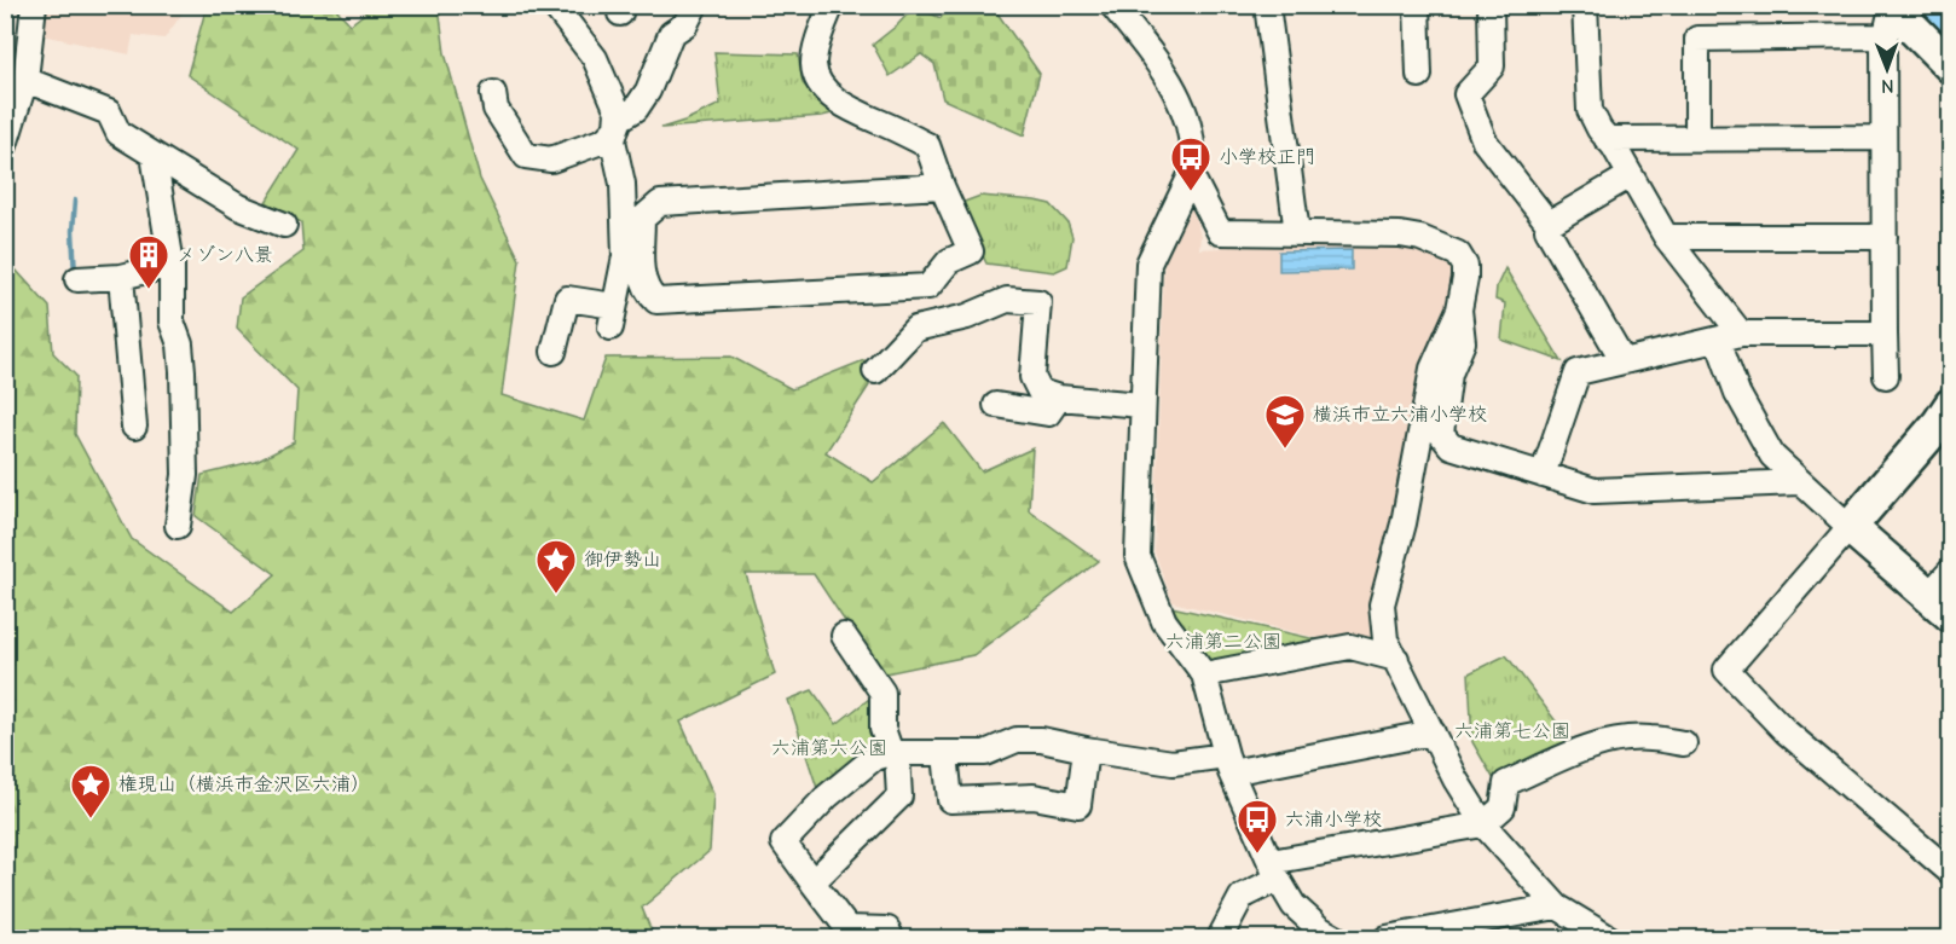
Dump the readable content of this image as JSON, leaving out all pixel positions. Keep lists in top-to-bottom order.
{
  "parks": ["六浦第二公園", "六浦第七公園", "六浦第六公園"],
  "places": {
    "bus stop": ["小学校正門", "六浦小学校"],
    "building": ["メゾン八景"],
    "school or university": ["横浜市立六浦小学校"],
    "place": ["御伊勢山", "権現山（横浜市金沢区六浦）"]
  },
  "north": "bottom"
}
